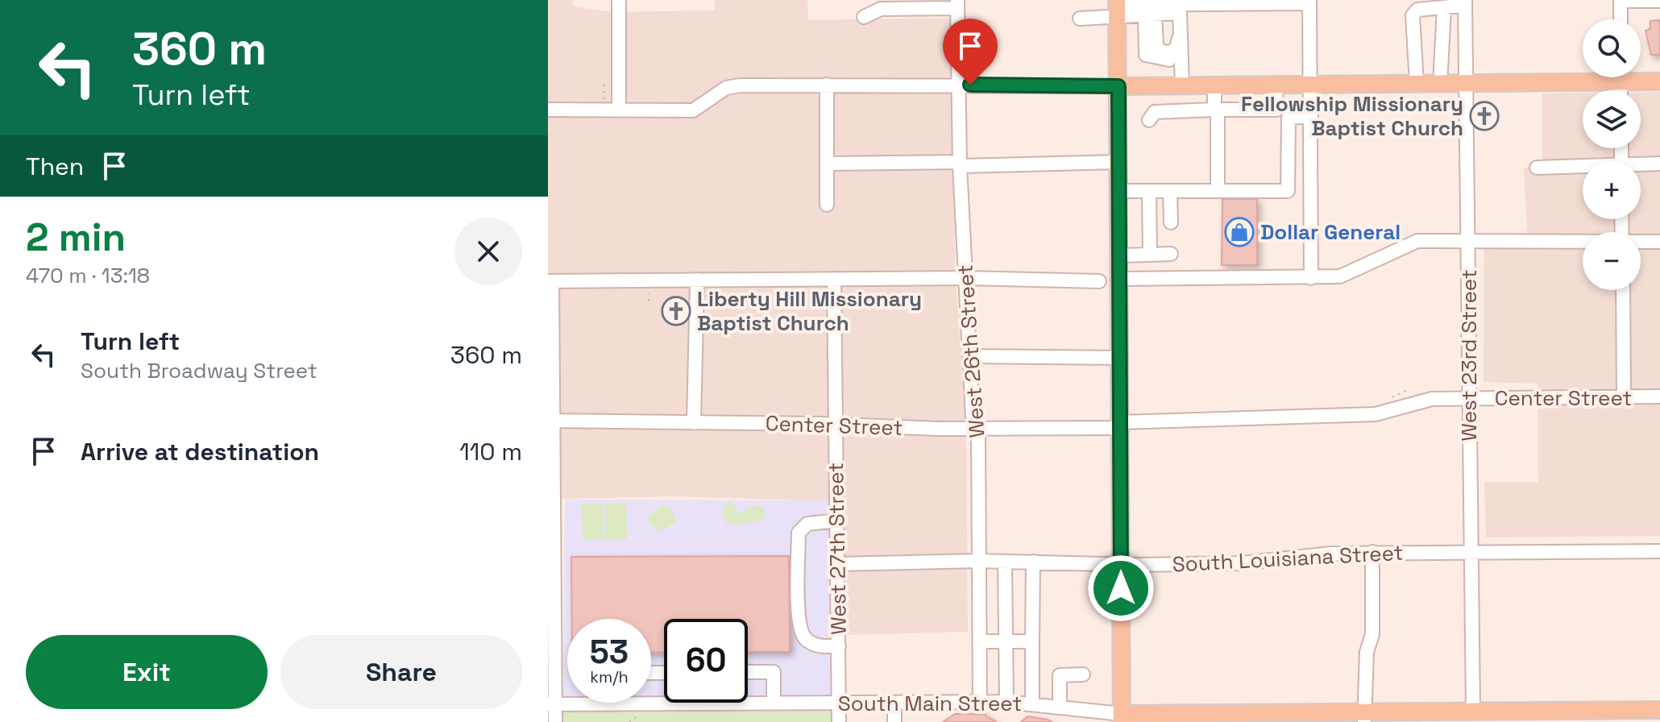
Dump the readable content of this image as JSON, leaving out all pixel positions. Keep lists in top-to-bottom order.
{
  "streets": {
    "main road": ["South Main Street"],
    "street": [
      "West 26th Street",
      "West 23rd Street",
      "Center Street",
      "West 27th Street",
      "South Louisiana Street"
    ]
  },
  "crossings": [
    ["West 26th Street", "Center Street"],
    ["West 26th Street", "South Louisiana Street"],
    ["West 26th Street", "South Main Street"],
    ["West 23rd Street", "Center Street"],
    ["West 23rd Street", "South Louisiana Street"],
    ["West 23rd Street", "South Main Street"],
    ["Center Street", "West 27th Street"],
    ["West 27th Street", "South Louisiana Street"],
    ["West 27th Street", "South Main Street"]
  ],
  "places": {
    "church": ["Fellowship Missionary Baptist Church", "Liberty Hill Missionary Baptist Church"],
    "shop": ["Dollar General"]
  },
  "page": {
    "turn": ["360 m", "Turn left"],
    "map_buttons": ["+", "−"],
    "then": "Then",
    "heading": ["2 min", "470 m · 13:18"],
    "list": [
      {
        "name": "Turn left",
        "note": "South Broadway Street",
        "value": "360 m"
      },
      {
        "name": "Arrive at destination",
        "value": "110 m"
      }
    ],
    "speed": "53 km/h",
    "limit": "60",
    "buttons": ["Exit", "Share"]
  }
}
